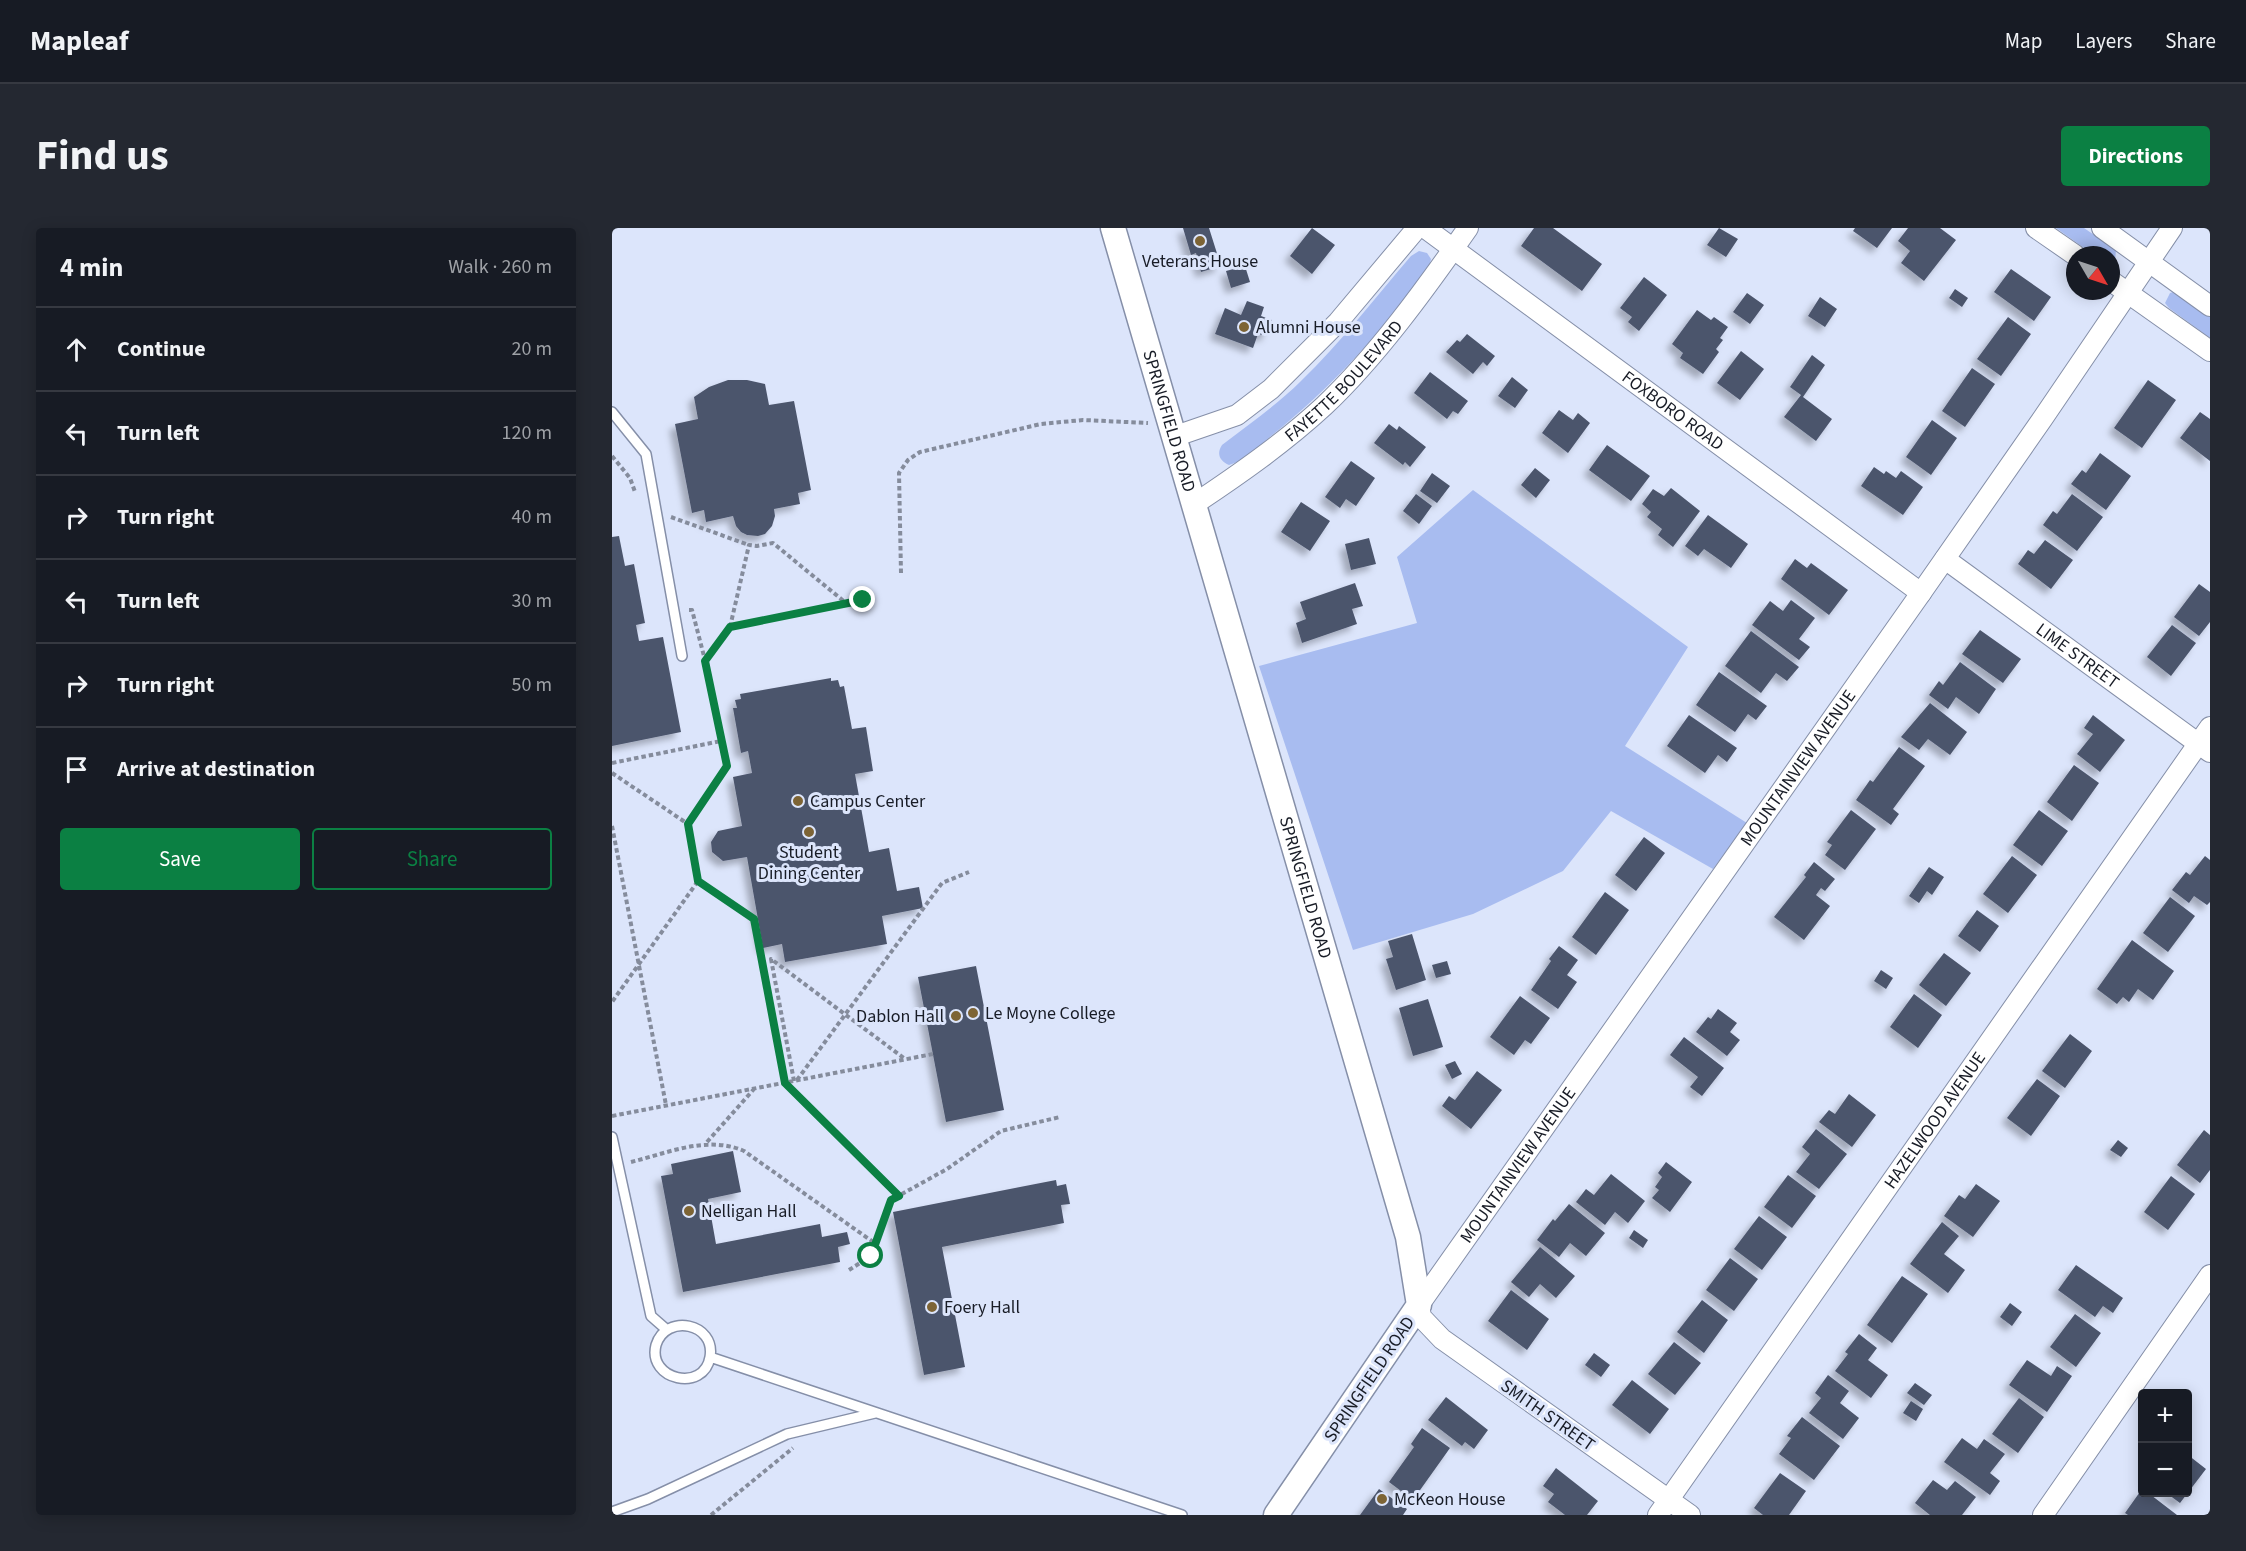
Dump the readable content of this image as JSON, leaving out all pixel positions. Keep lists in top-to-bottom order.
{
  "streets": {
    "street": [
      "FAYETTE BOULEVARD",
      "FOXBORO ROAD",
      "SPRINGFIELD ROAD",
      "LIME STREET",
      "MOUNTAINVIEW AVENUE",
      "HAZELWOOD AVENUE",
      "SMITH STREET"
    ]
  },
  "crossings": [
    ["FAYETTE BOULEVARD", "FOXBORO ROAD"],
    ["FAYETTE BOULEVARD", "SPRINGFIELD ROAD"],
    ["FOXBORO ROAD", "MOUNTAINVIEW AVENUE"],
    ["SPRINGFIELD ROAD", "MOUNTAINVIEW AVENUE"],
    ["SPRINGFIELD ROAD", "SMITH STREET"],
    ["LIME STREET", "MOUNTAINVIEW AVENUE"],
    ["LIME STREET", "HAZELWOOD AVENUE"],
    ["MOUNTAINVIEW AVENUE", "SMITH STREET"],
    ["HAZELWOOD AVENUE", "SMITH STREET"]
  ],
  "places": [
    "Veterans House",
    "Alumni House",
    "Campus Center",
    "Student Dining Center",
    "Le Moyne College",
    "Dablon Hall",
    "Nelligan Hall",
    "Foery Hall",
    "McKeon House"
  ],
  "north": "bottom right",
  "page": {
    "header": "Mapleaf",
    "nav": ["Map", "Layers", "Share"],
    "title": "Find us",
    "buttons": [
      "Directions",
      ["Save", "Share"]
    ],
    "heading": ["4 min", "Walk · 260 m"],
    "list": [
      ["Continue", "20 m"],
      ["Turn left", "120 m"],
      ["Turn right", "40 m"],
      ["Turn left", "30 m"],
      ["Turn right", "50 m"],
      "Arrive at destination"
    ],
    "map_buttons": ["+", "−"]
  }
}
